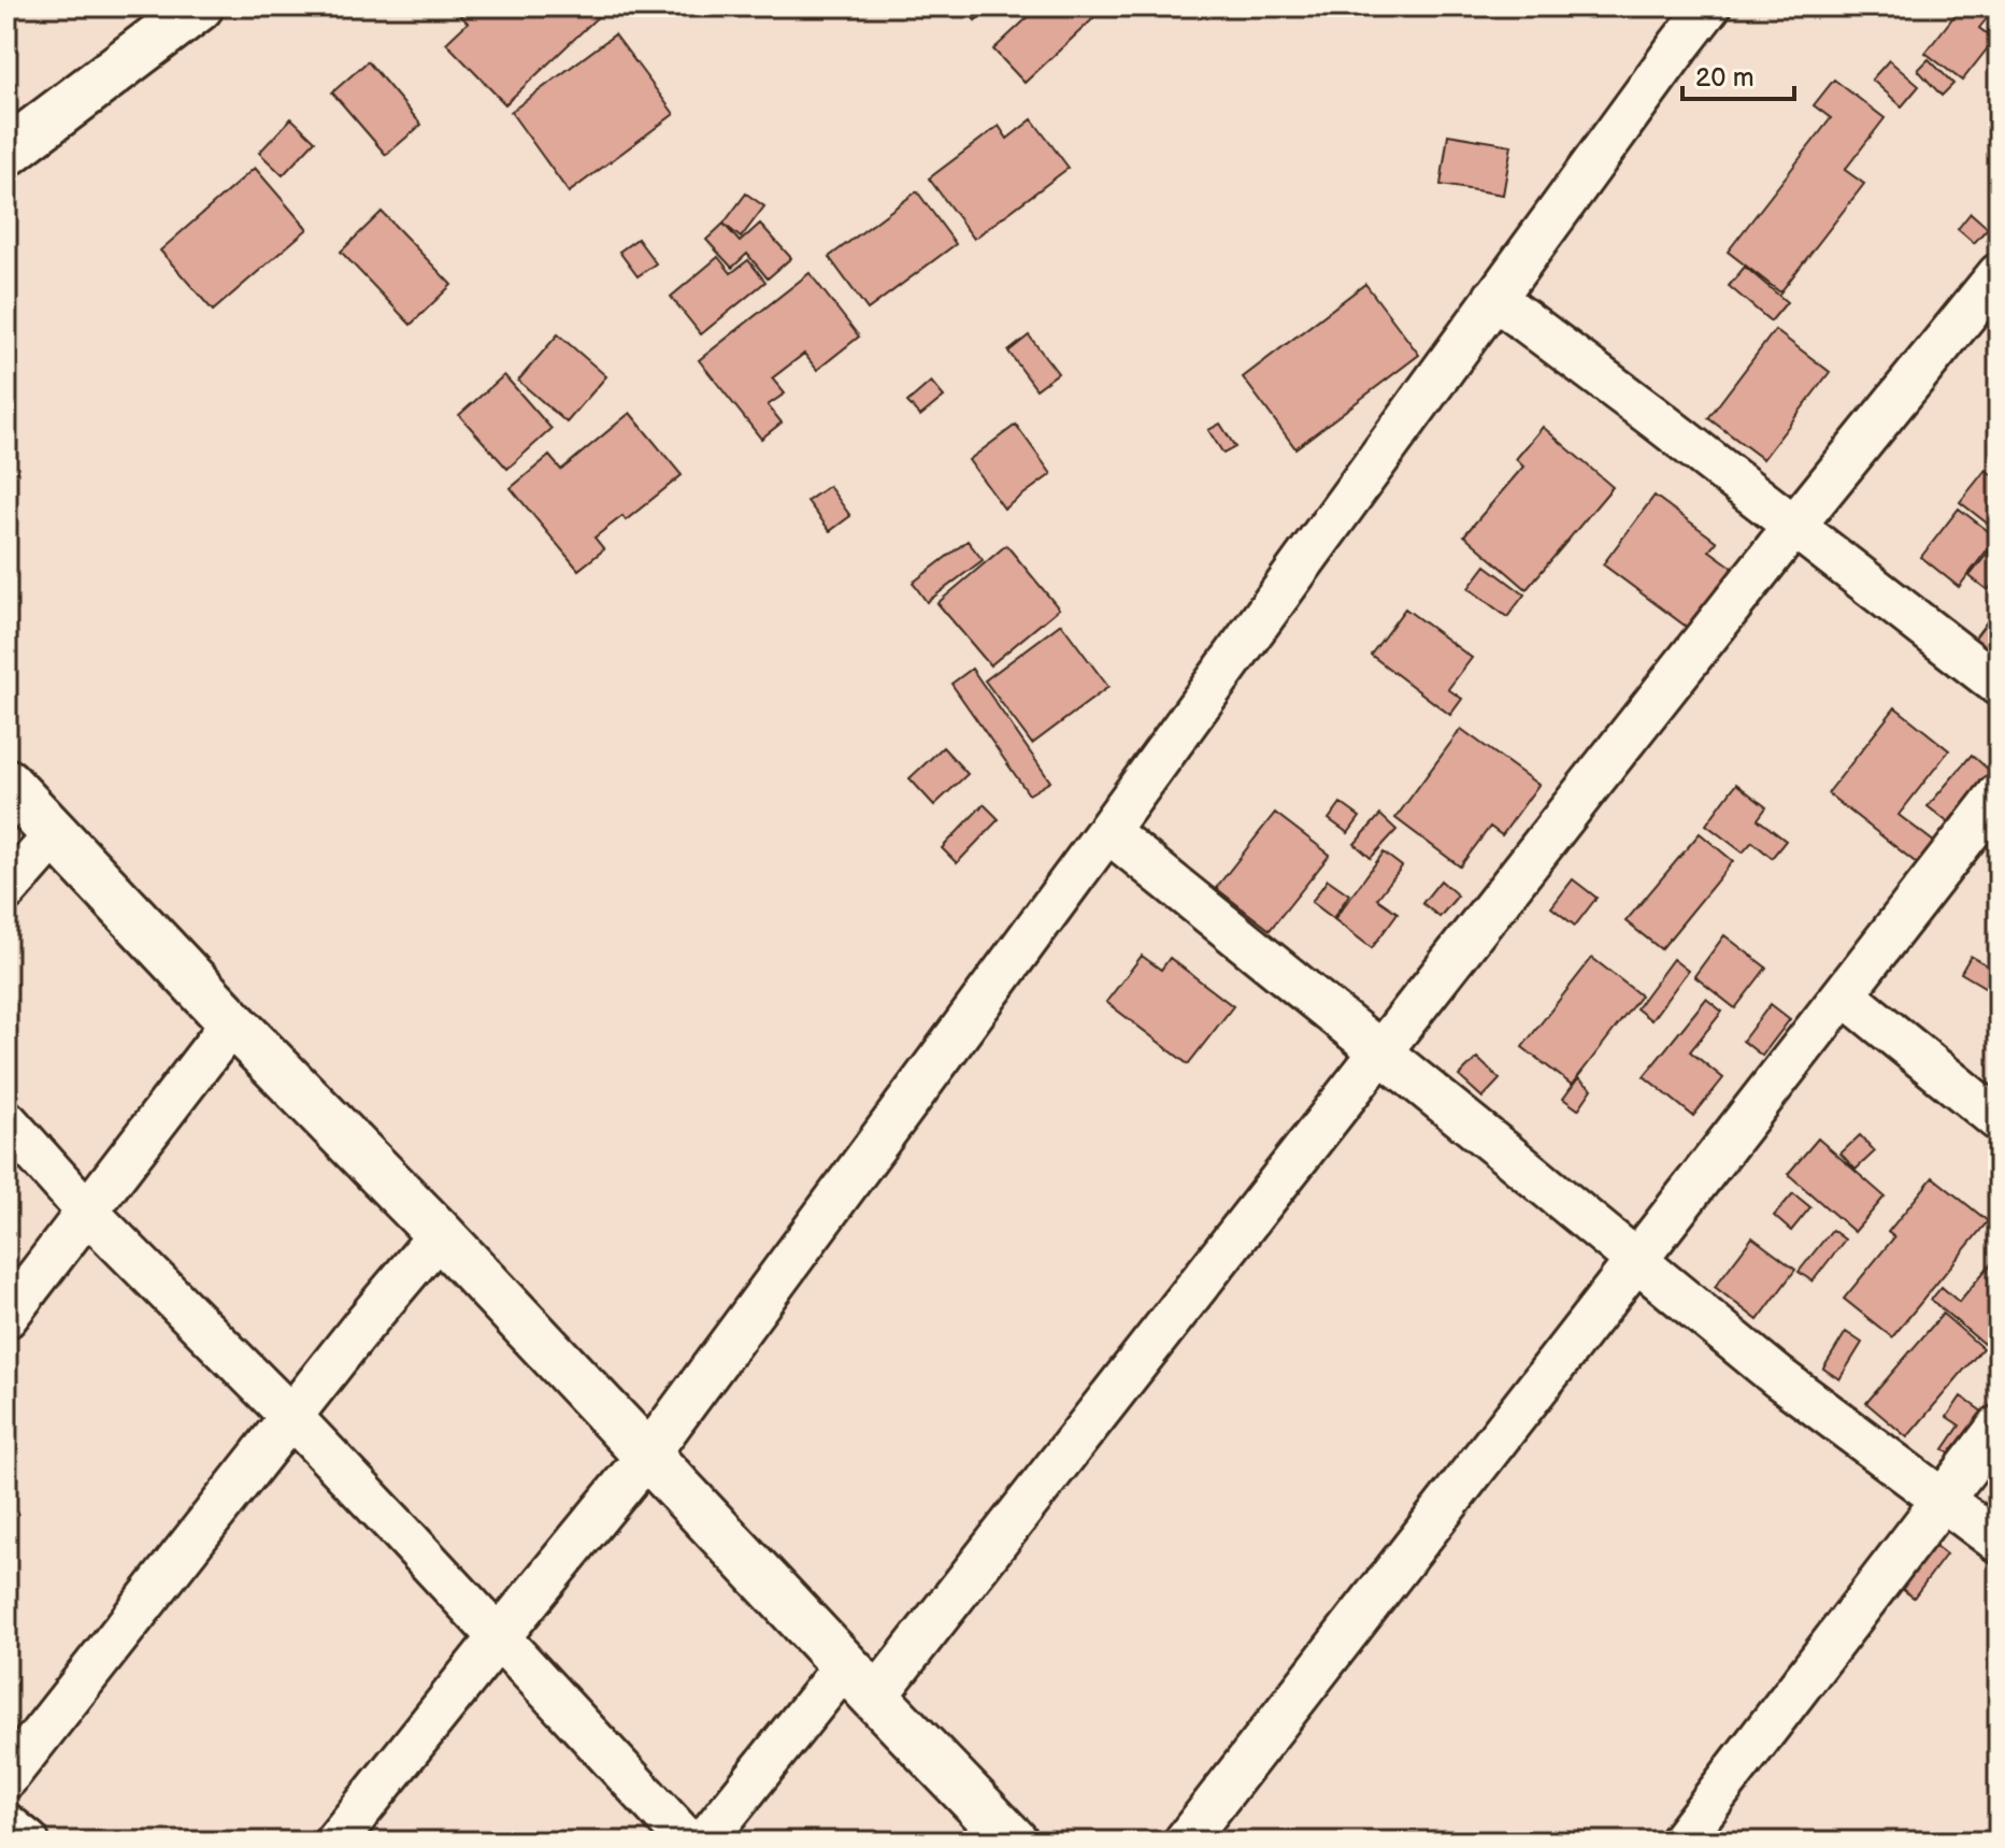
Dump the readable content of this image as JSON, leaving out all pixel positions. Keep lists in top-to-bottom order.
{
  "scale_bar": "20 m"
}
